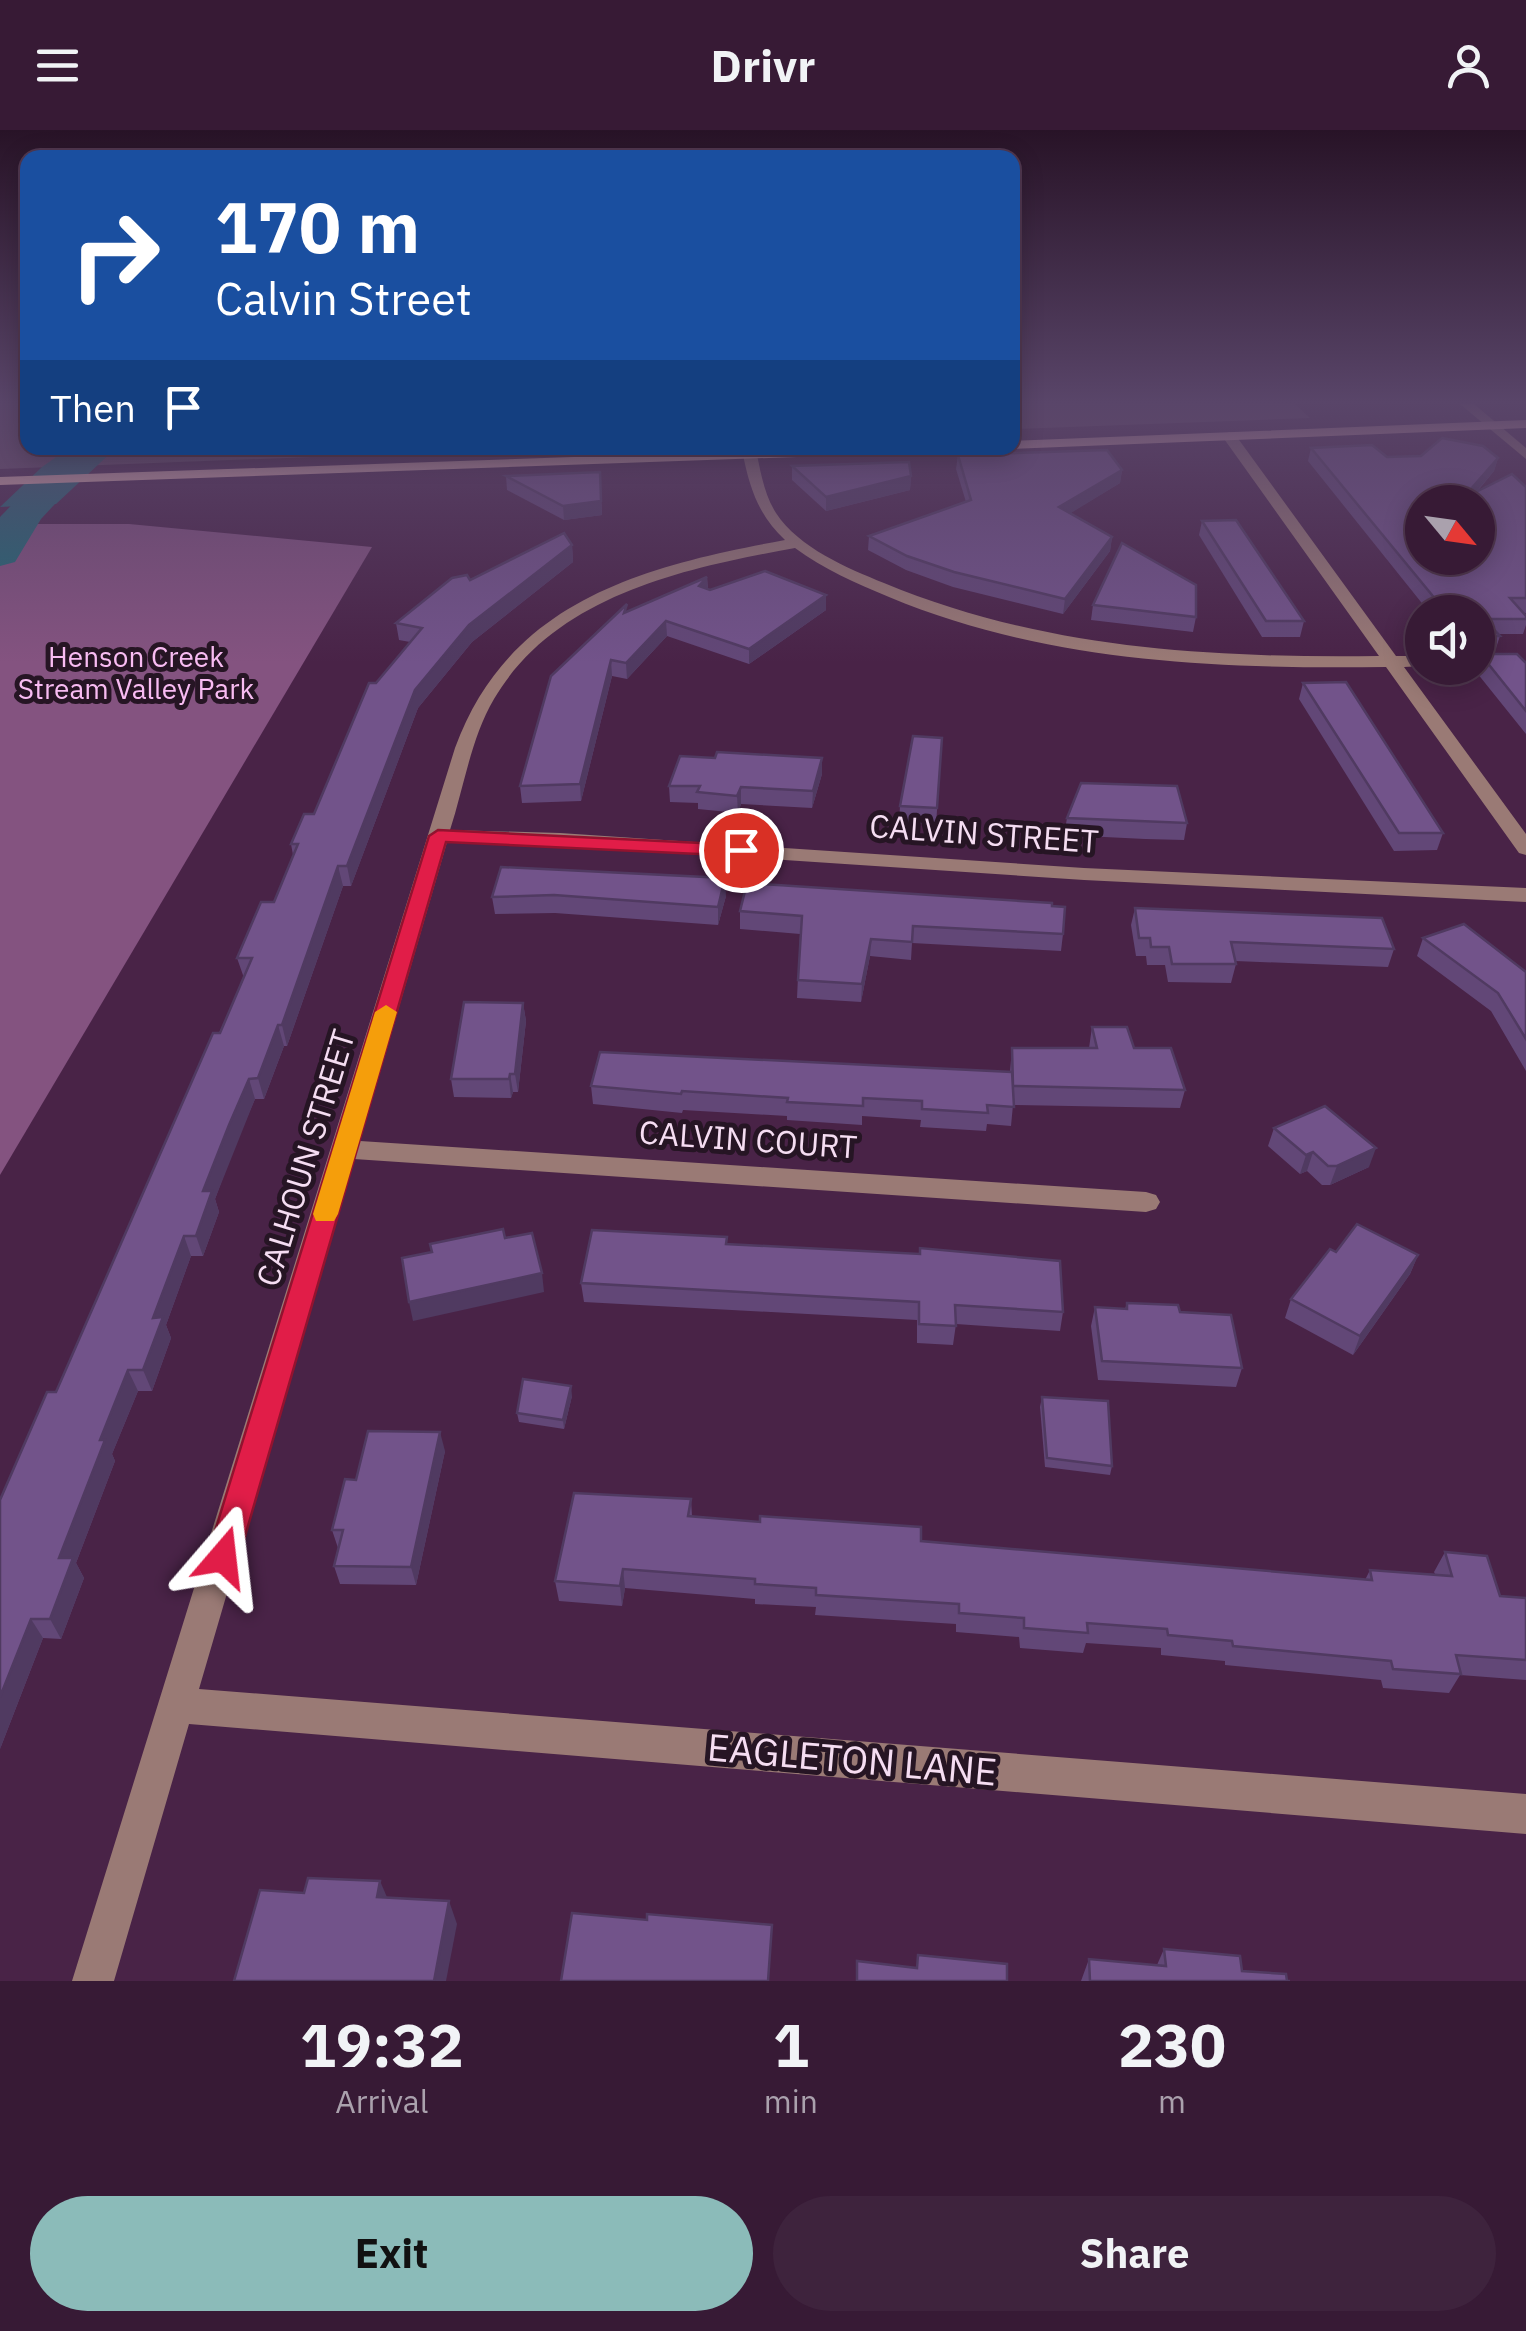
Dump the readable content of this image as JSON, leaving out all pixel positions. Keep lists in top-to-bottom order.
{
  "streets": {
    "street": [
      "CALVIN STREET",
      "CALVIN COURT",
      "CALHOUN STREET",
      "EAGLETON LANE"
    ]
  },
  "crossings": [
    ["CALVIN STREET", "CALHOUN STREET"],
    ["CALVIN COURT", "CALHOUN STREET"],
    ["CALHOUN STREET", "EAGLETON LANE"]
  ],
  "parks": ["Henson Creek Stream Valley Park"],
  "north": "bottom right",
  "page": {
    "header": "Drivr",
    "turn": ["170 m", "Calvin Street"],
    "then": "Then",
    "eta": [
      "19:32",
      "Arrival",
      "1",
      "min",
      "230",
      "m"
    ],
    "buttons": ["Exit", "Share"]
  }
}
